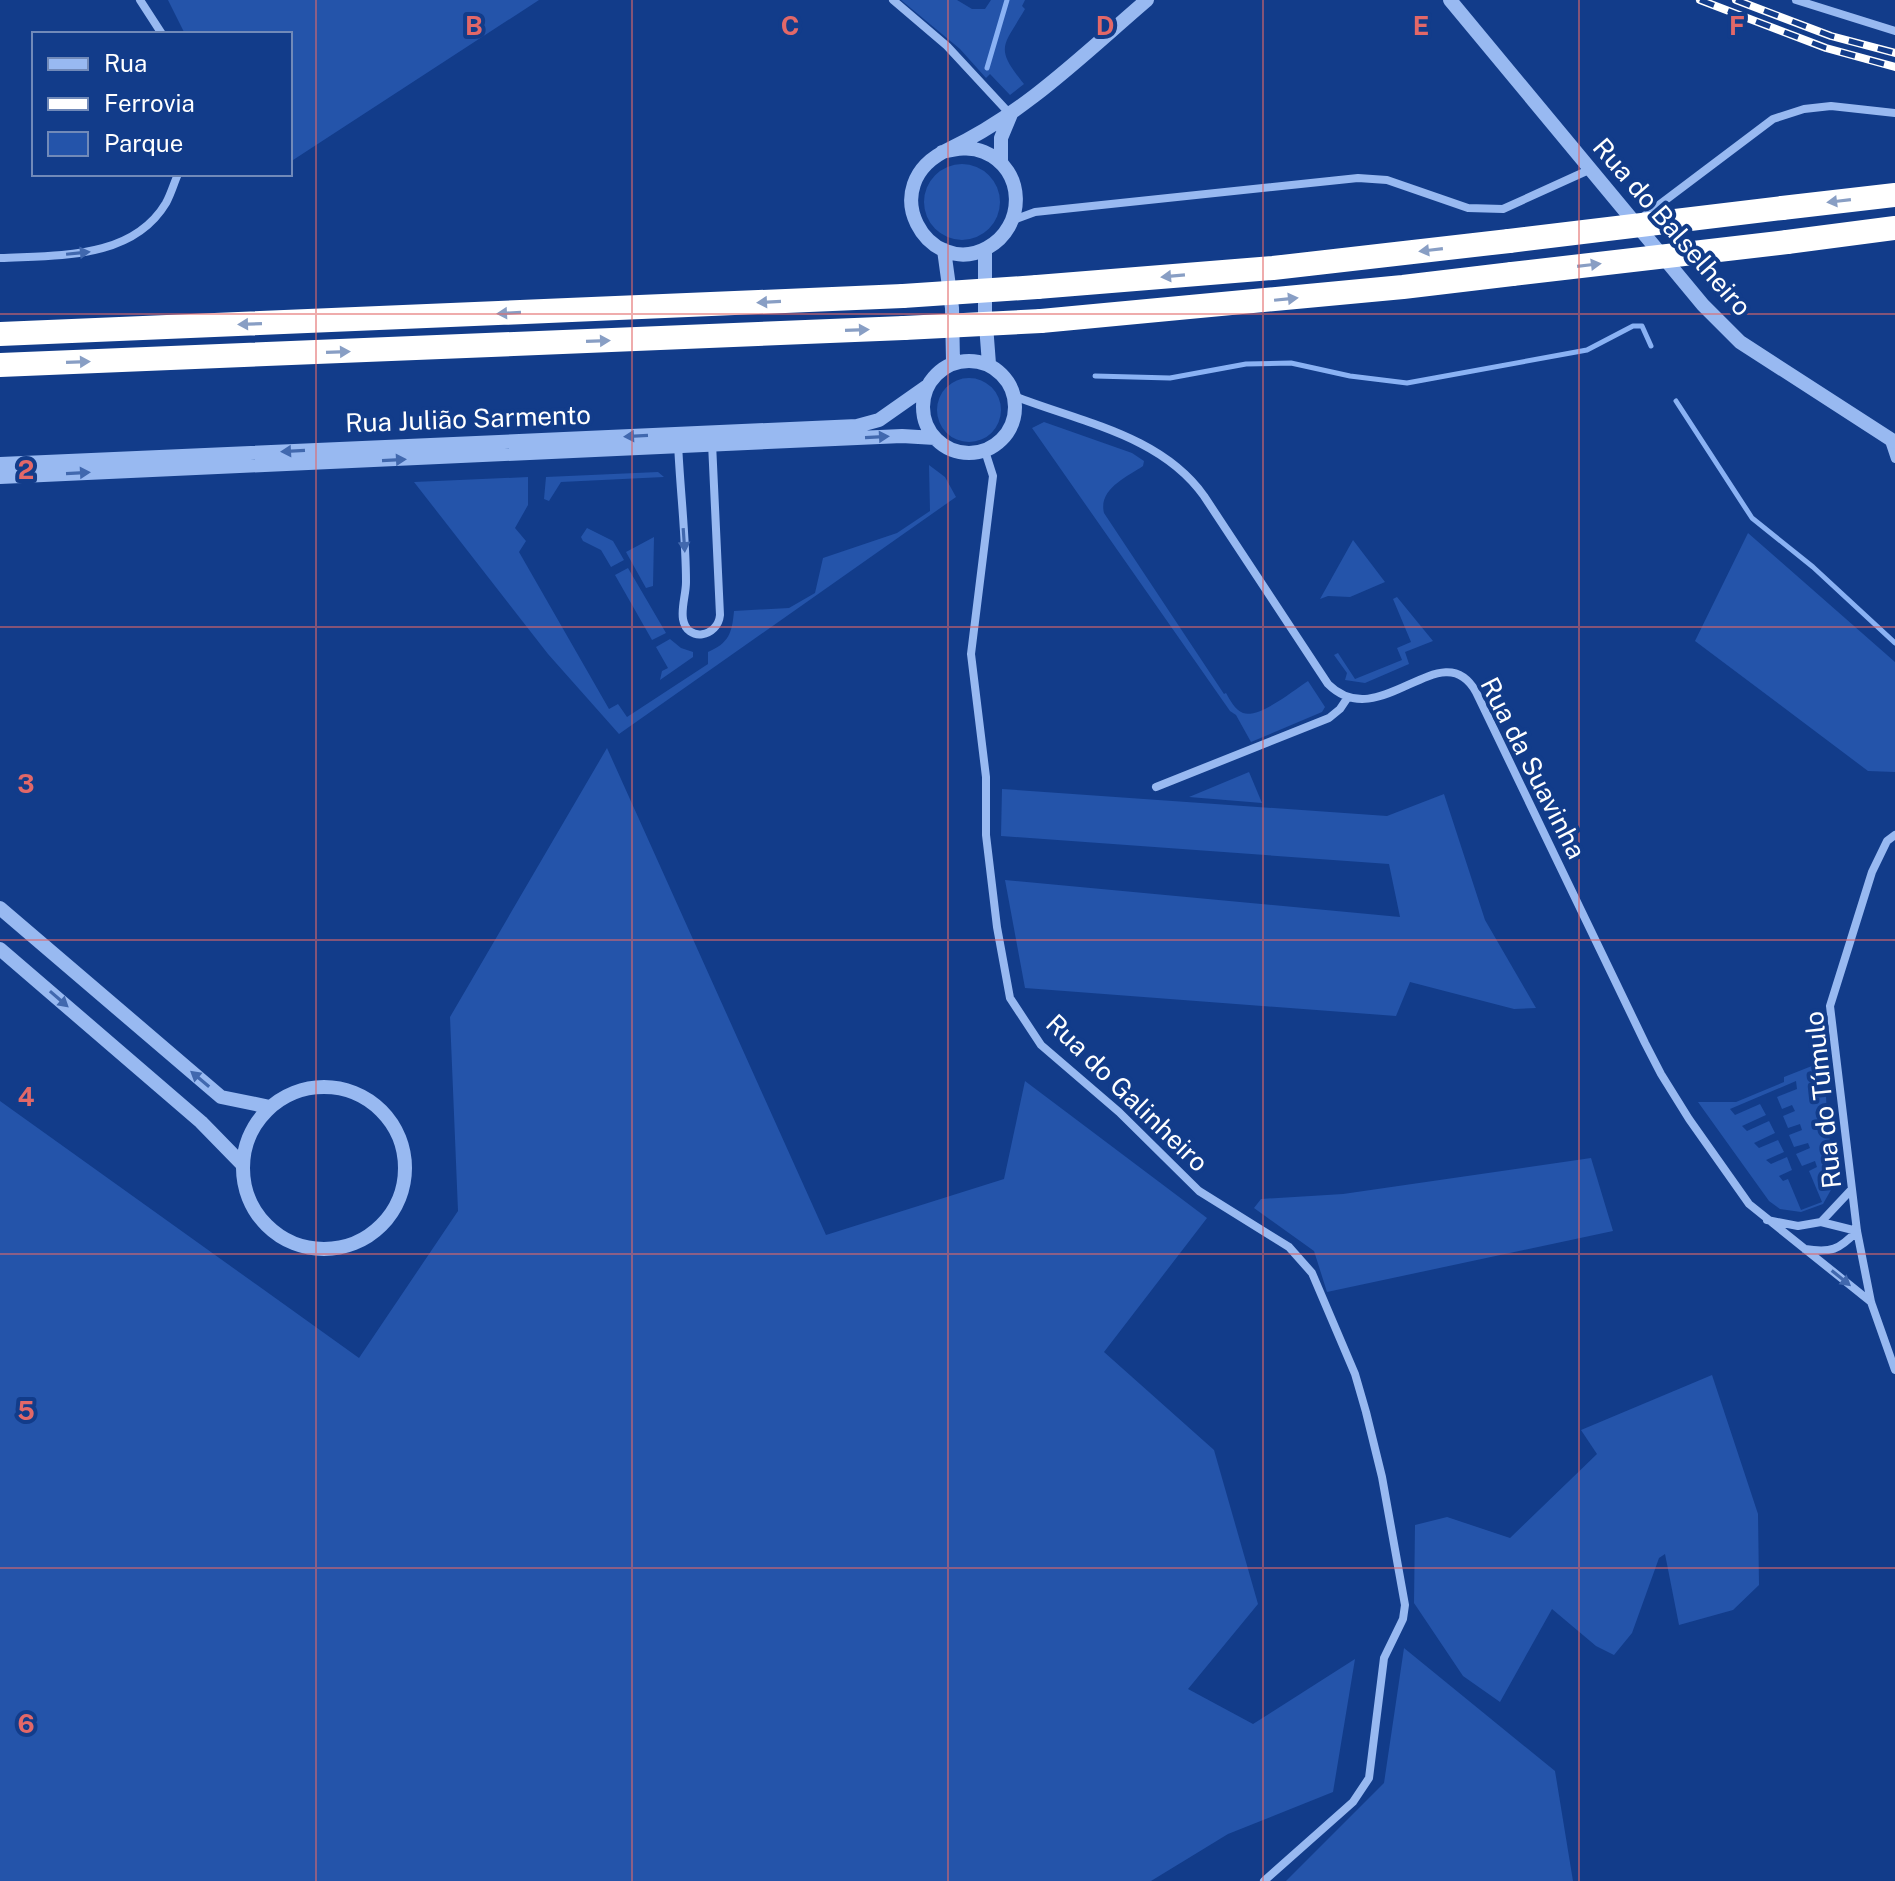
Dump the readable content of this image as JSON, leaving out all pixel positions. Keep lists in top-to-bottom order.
{
  "streets": {
    "street": [
      "Rua do Balselheiro",
      "Rua Julião Sarmento",
      "Rua da Suavinha",
      "Rua do Galinheiro",
      "Rua do Túmulo"
    ]
  },
  "crossings": [
    ["Rua Julião Sarmento", "Rua do Galinheiro"],
    ["Rua da Suavinha", "Rua do Túmulo"]
  ],
  "legend": ["Rua", "Ferrovia", "Parque"],
  "grid": {
    "columns": [
      "B",
      "C",
      "D",
      "E",
      "F"
    ],
    "rows": [
      "2",
      "3",
      "4",
      "5",
      "6"
    ]
  }
}
